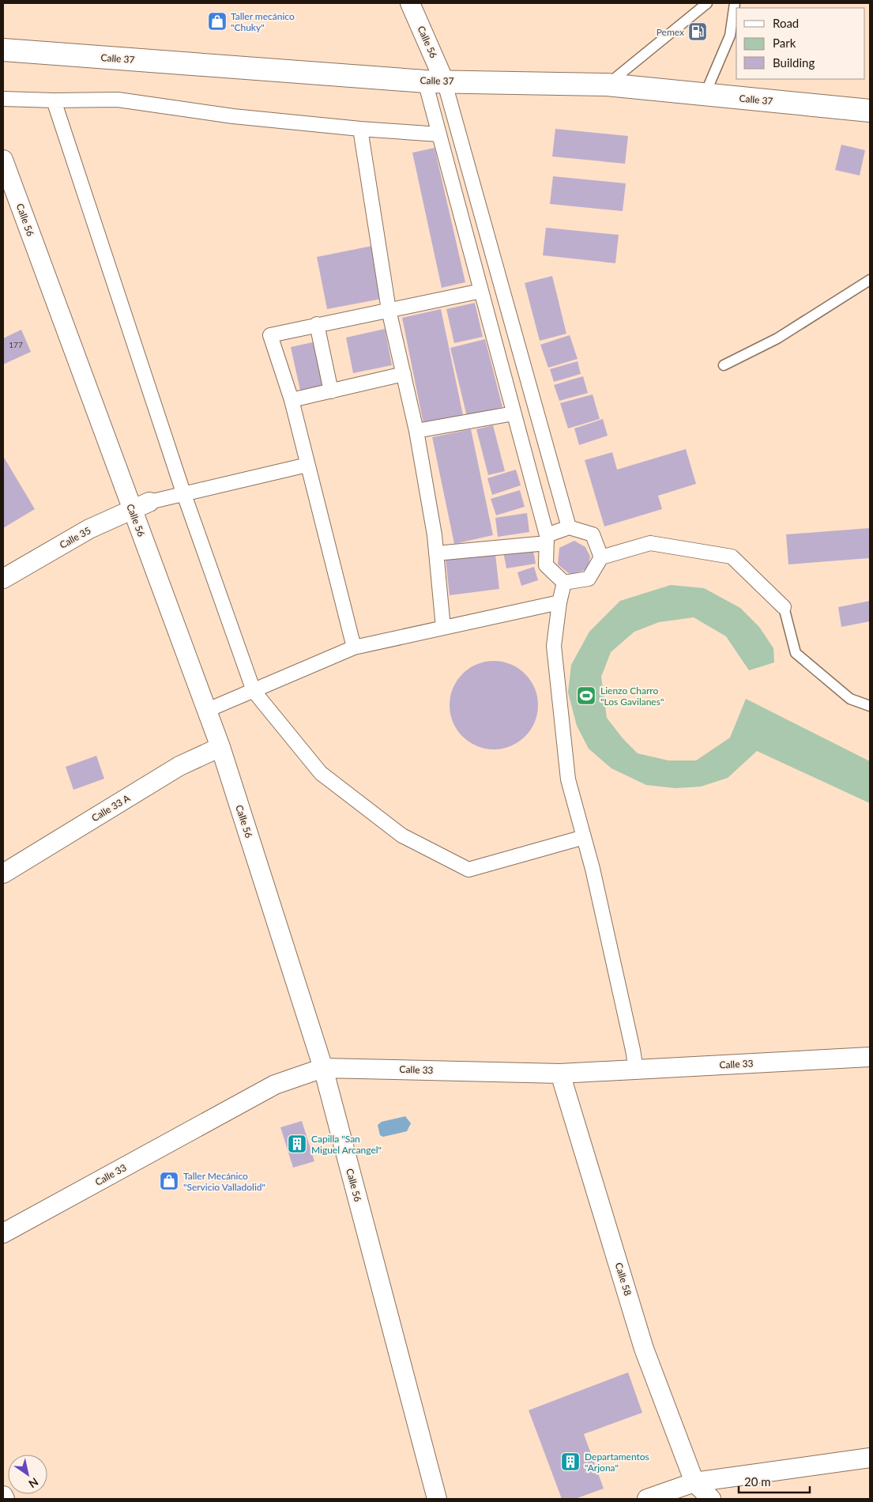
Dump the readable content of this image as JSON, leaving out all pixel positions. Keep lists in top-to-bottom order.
{
  "streets": {
    "street": [
      "Calle 56",
      "Calle 37",
      "Calle 35",
      "Calle 33 A",
      "Calle 33",
      "Calle 58"
    ]
  },
  "crossings": [
    ["Calle 56", "Calle 37"],
    ["Calle 56", "Calle 35"],
    ["Calle 56", "Calle 33 A"],
    ["Calle 56", "Calle 33"],
    ["Calle 33", "Calle 58"]
  ],
  "places": {
    "shop": ["Taller mecánico \"Chuky\"", "Taller Mecánico \"Servicio Valladolid\""],
    "fuel station": ["Pemex"],
    "sports": ["Lienzo Charro \"Los Gavilanes\""],
    "building": ["Capilla \"San Miguel Arcangel\"", "Departamentos \"Arjona\""]
  },
  "house_numbers": ["177"],
  "legend": ["Road", "Park", "Building"],
  "scale_bar": "20 m",
  "north": "bottom right"
}
